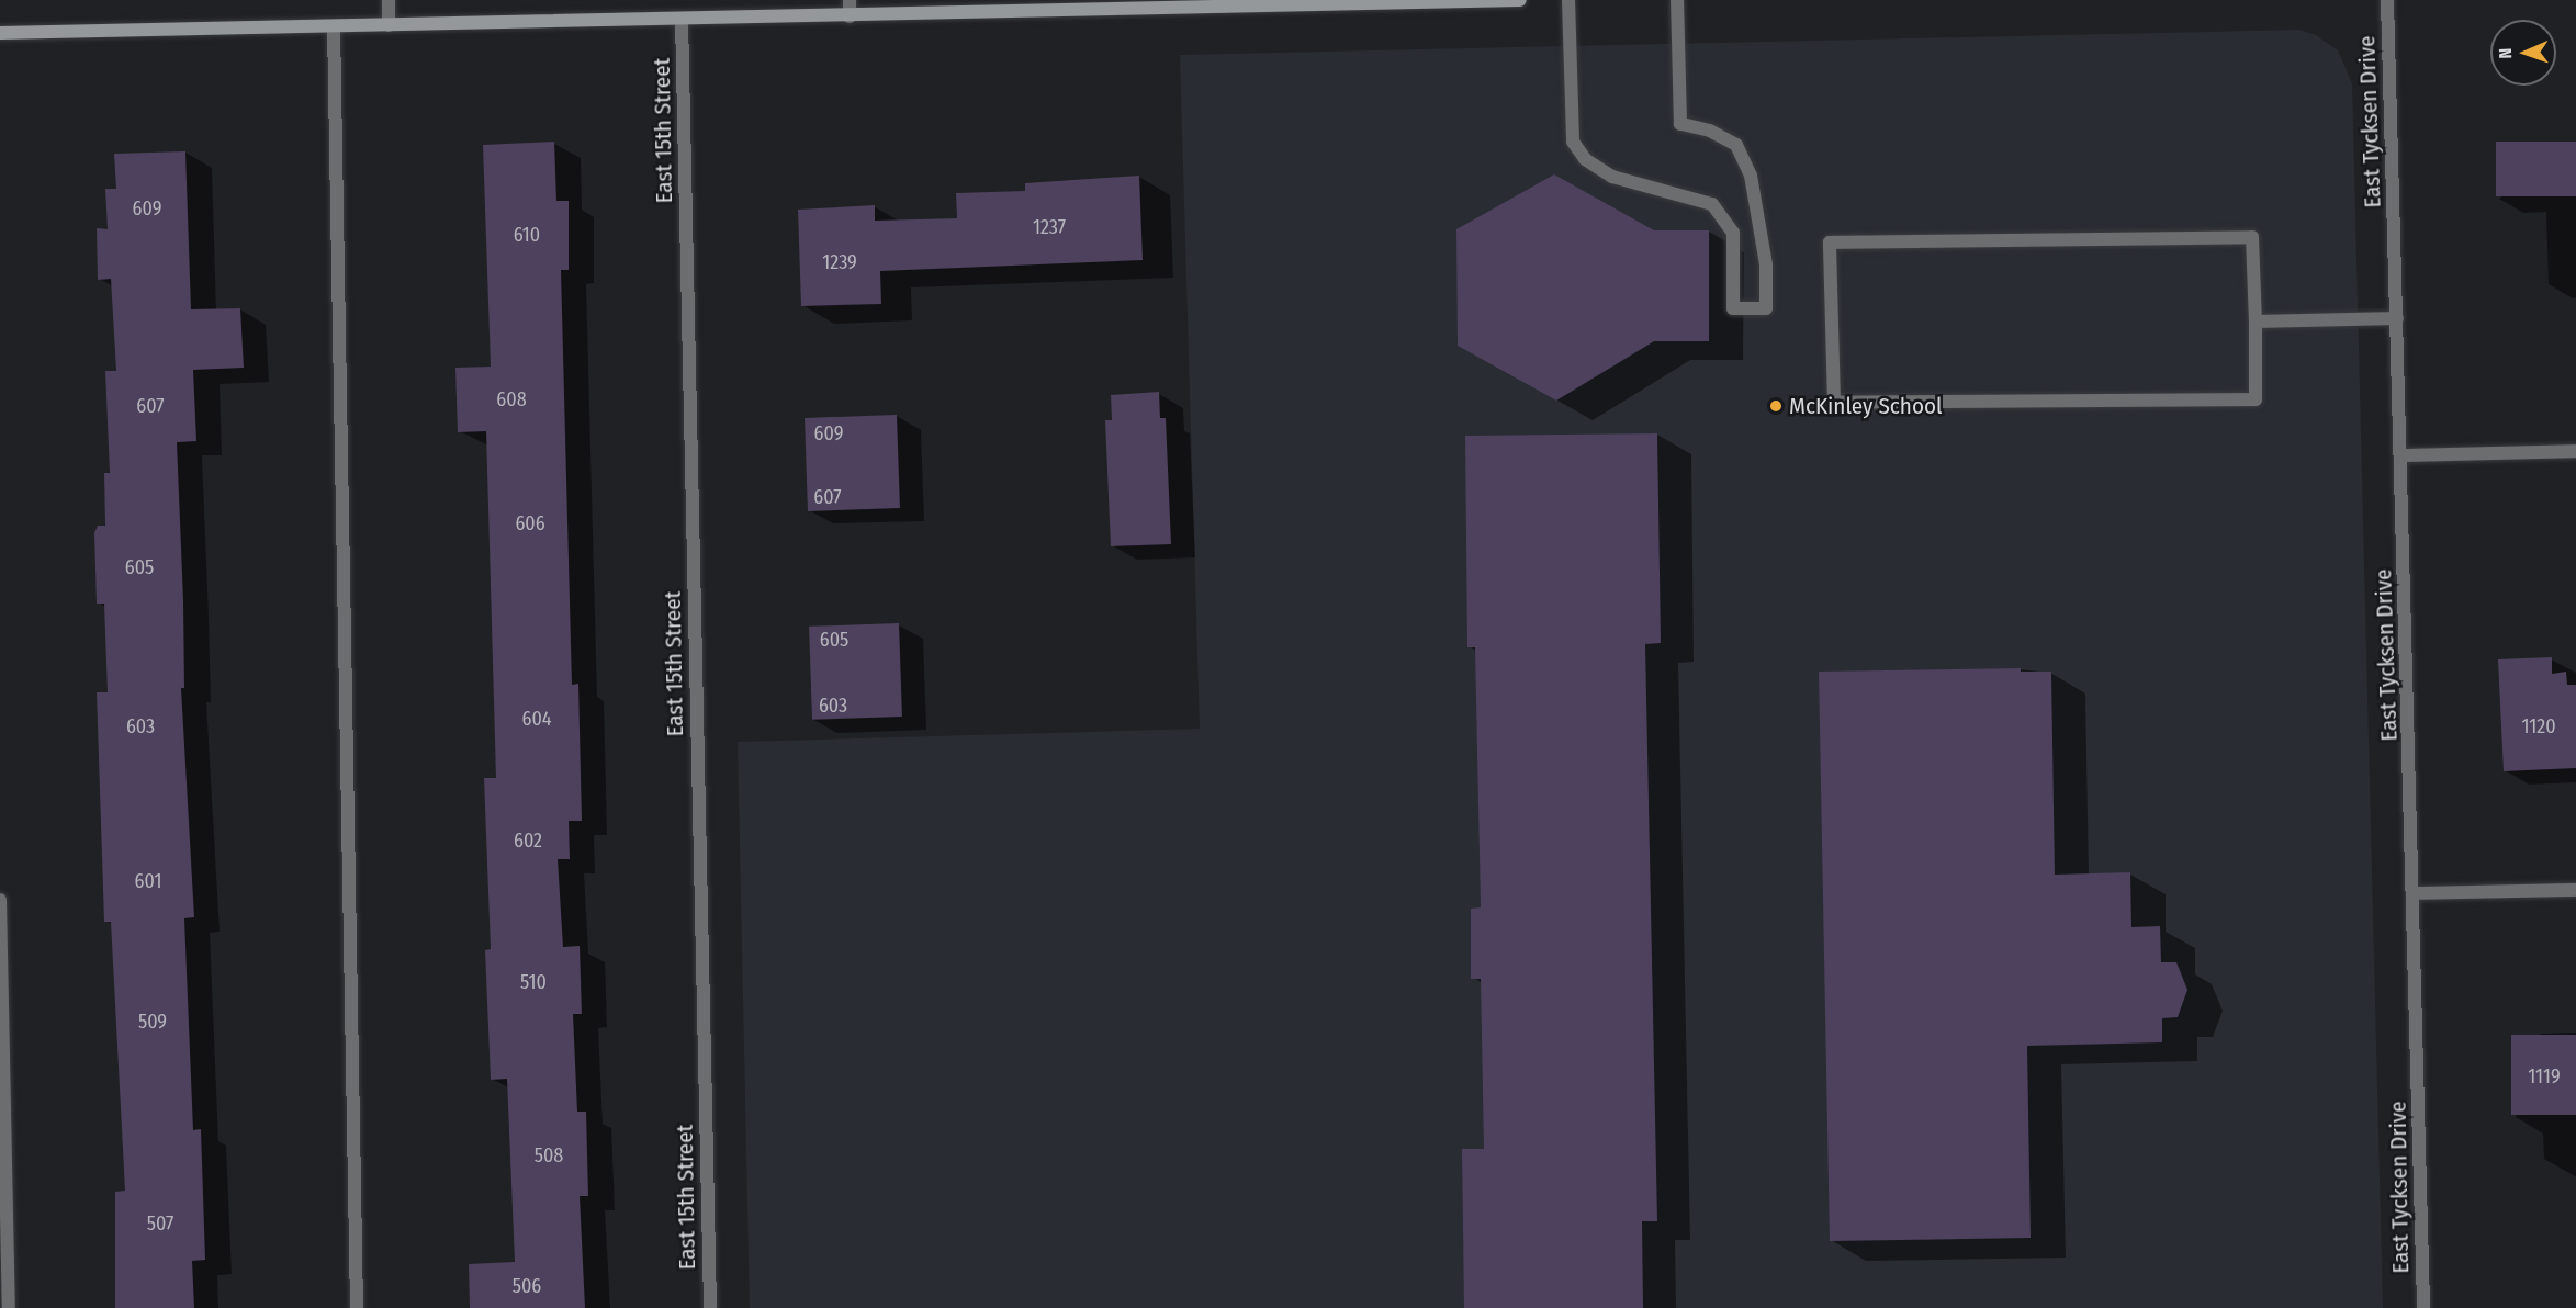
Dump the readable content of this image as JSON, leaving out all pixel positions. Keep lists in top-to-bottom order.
{
  "streets": {
    "street": ["East Tycksen Drive", "East 15th Street"]
  },
  "places": ["McKinley School"],
  "house_numbers": [
    "609",
    "1237",
    "610",
    "1239",
    "608",
    "607",
    "609",
    "607",
    "606",
    "605",
    "605",
    "603",
    "604",
    "603",
    "1120",
    "602",
    "601",
    "510",
    "509",
    "1119",
    "508",
    "507",
    "506"
  ],
  "north": "left"
}
